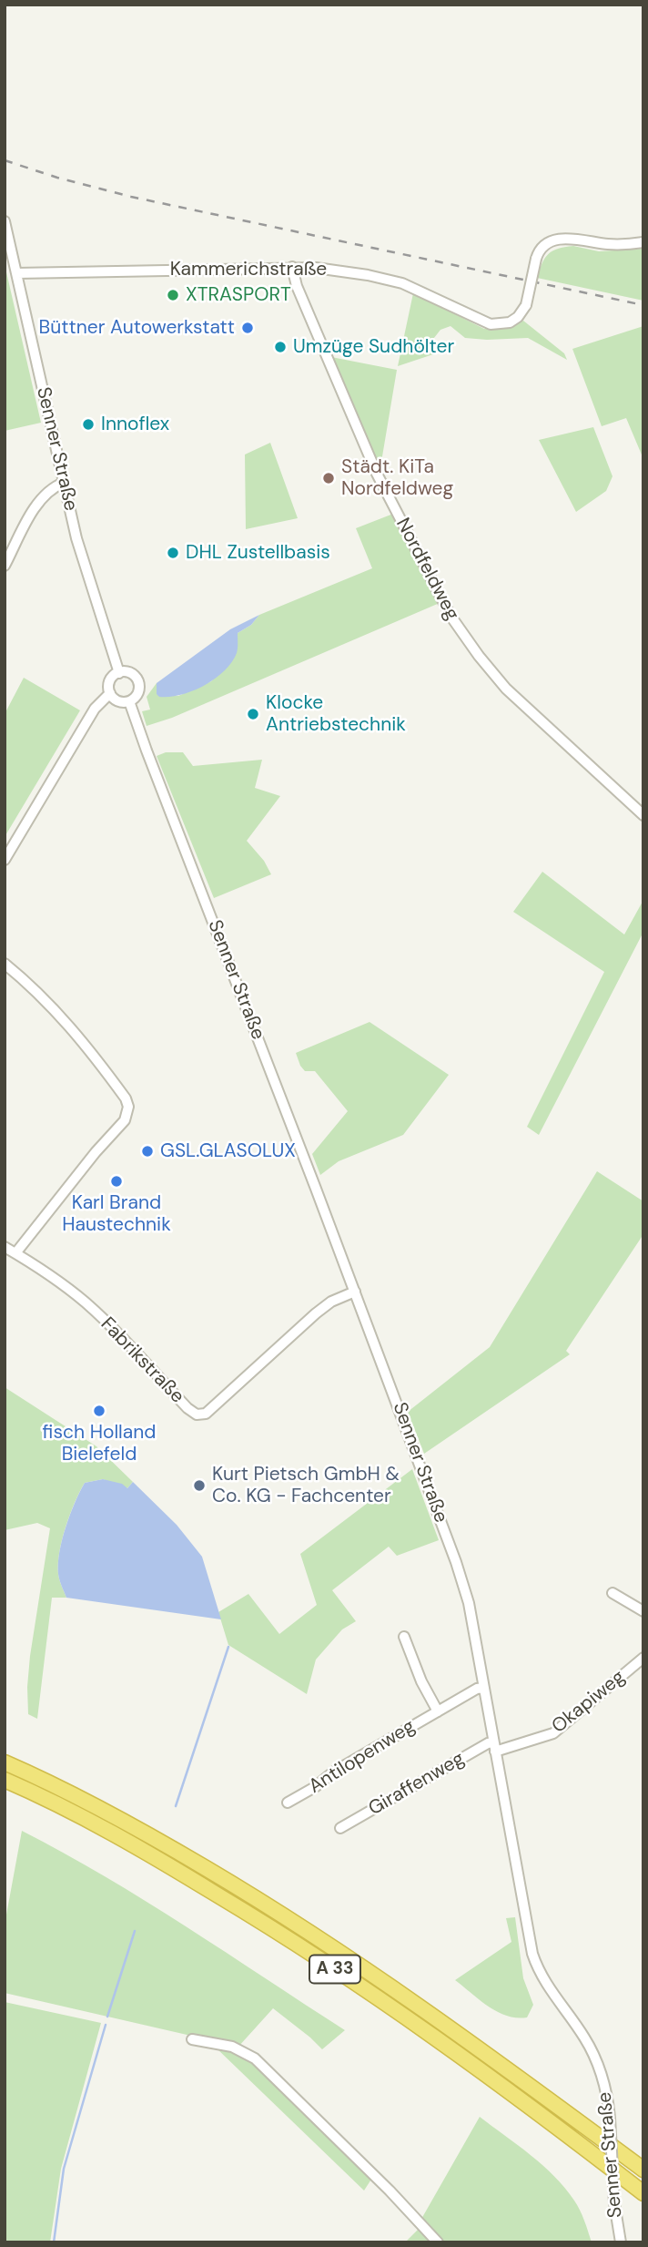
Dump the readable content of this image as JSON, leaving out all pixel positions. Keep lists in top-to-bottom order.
{
  "streets": {
    "highway": ["A 33"],
    "street": [
      "Kammerichstraße",
      "Senner Straße",
      "Nordfeldweg",
      "Fabrikstraße",
      "Okapiweg",
      "Antilopenweg",
      "Giraffenweg"
    ]
  },
  "crossings": [
    ["Kammerichstraße", "Senner Straße"],
    ["Kammerichstraße", "Nordfeldweg"],
    ["Senner Straße", "Fabrikstraße"],
    ["Senner Straße", "Okapiweg"],
    ["Senner Straße", "Antilopenweg"],
    ["Senner Straße", "Giraffenweg"],
    ["Okapiweg", "Giraffenweg"]
  ],
  "places": [
    "XTRASPORT",
    "Büttner Autowerkstatt",
    "Umzüge Sudhölter",
    "Innoflex",
    "Städt. KiTa Nordfeldweg",
    "DHL Zustellbasis",
    "Klocke Antriebstechnik",
    "GSL.GLASOLUX",
    "Karl Brand Haustechnik",
    "fisch Holland Bielefeld",
    "Kurt Pietsch GmbH & Co. KG - Fachcenter"
  ]
}
